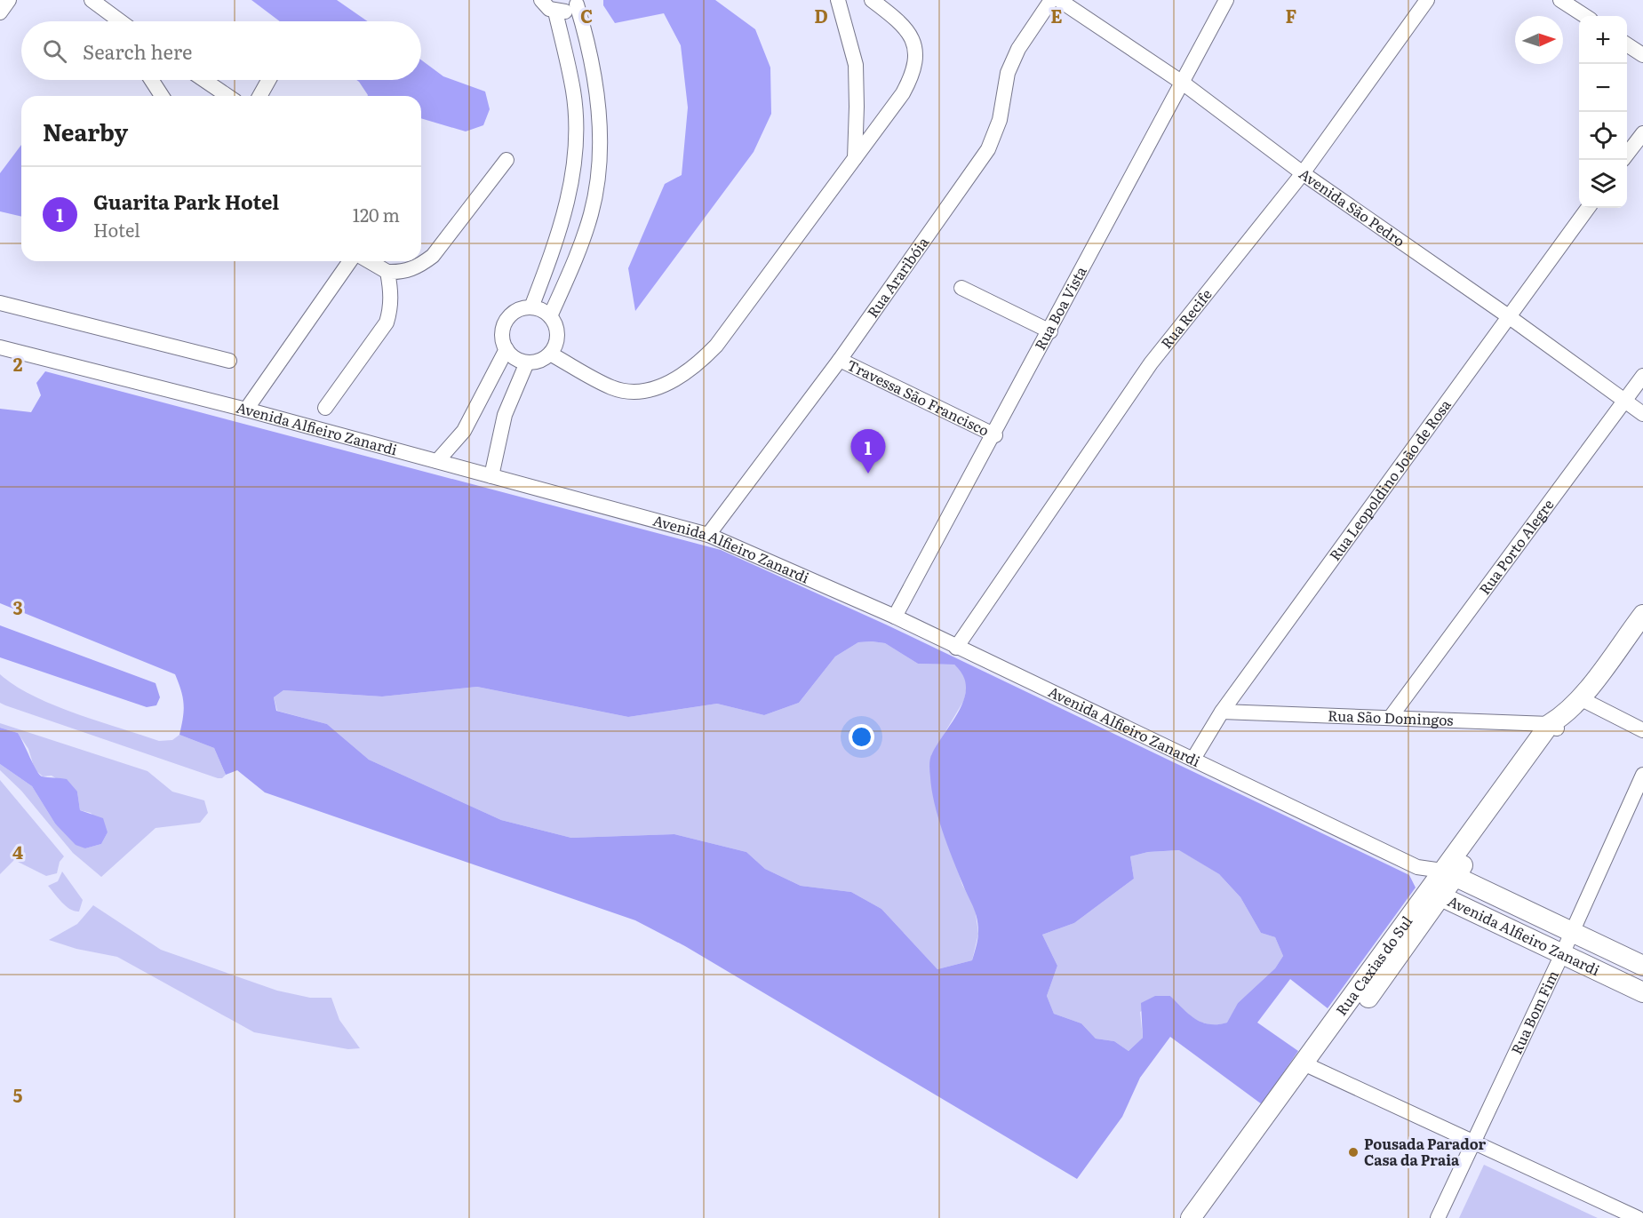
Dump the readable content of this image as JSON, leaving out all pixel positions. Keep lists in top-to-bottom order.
{
  "streets": {
    "street": [
      "Avenida São Pedro",
      "Rua Araribóia",
      "Rua Boa Vista",
      "Rua Recife",
      "Travessa São Francisco",
      "Avenida Alfieiro Zanardi",
      "Rua Leopoldino João de Rosa",
      "Rua Porto Alegre",
      "Rua São Domingos",
      "Rua Caxias do Sul",
      "Rua Bom Fim"
    ]
  },
  "crossings": [
    ["Avenida São Pedro", "Rua Boa Vista"],
    ["Avenida São Pedro", "Rua Recife"],
    ["Avenida São Pedro", "Rua Leopoldino João de Rosa"],
    ["Avenida São Pedro", "Rua Porto Alegre"],
    ["Rua Araribóia", "Travessa São Francisco"],
    ["Rua Araribóia", "Avenida Alfieiro Zanardi"],
    ["Rua Boa Vista", "Travessa São Francisco"],
    ["Rua Boa Vista", "Avenida Alfieiro Zanardi"],
    ["Rua Recife", "Avenida Alfieiro Zanardi"],
    ["Avenida Alfieiro Zanardi", "Rua Leopoldino João de Rosa"],
    ["Avenida Alfieiro Zanardi", "Rua Caxias do Sul"],
    ["Avenida Alfieiro Zanardi", "Rua Bom Fim"],
    ["Rua Leopoldino João de Rosa", "Rua São Domingos"],
    ["Rua Porto Alegre", "Rua São Domingos"],
    ["Rua São Domingos", "Rua Caxias do Sul"]
  ],
  "places": ["Pousada Parador Casa da Praia"],
  "north": "right",
  "page": {
    "map_buttons": ["+", "−"],
    "search": "Search here",
    "heading": "Nearby",
    "list": [
      {
        "mark": "1",
        "name": "Guarita Park Hotel",
        "note": "Hotel",
        "value": "120 m"
      }
    ],
    "pins": "1"
  },
  "grid": {
    "columns": [
      "C",
      "D",
      "E",
      "F"
    ],
    "rows": [
      "2",
      "3",
      "4",
      "5"
    ]
  }
}
